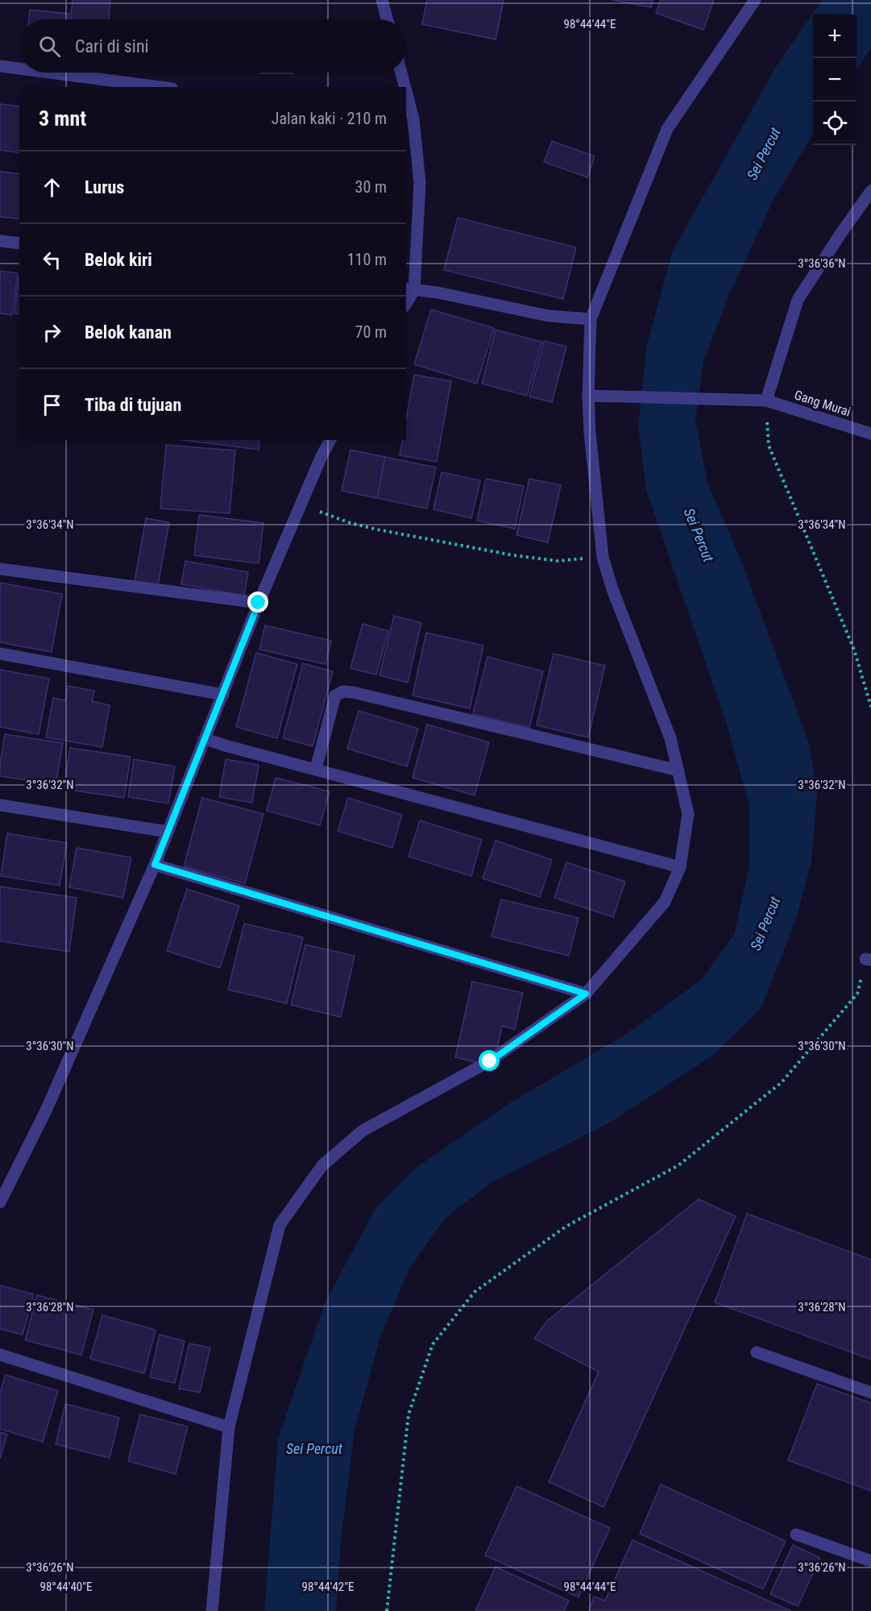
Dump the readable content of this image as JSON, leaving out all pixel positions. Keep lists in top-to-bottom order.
{
  "streets": {
    "street": ["Gang Murai"]
  },
  "water": ["Sei Percut"],
  "page": {
    "map_buttons": ["+", "−"],
    "search": "Cari di sini",
    "heading": ["3 mnt", "Jalan kaki · 210 m"],
    "list": [
      ["Lurus", "30 m"],
      ["Belok kiri", "110 m"],
      ["Belok kanan", "70 m"],
      "Tiba di tujuan"
    ]
  },
  "coordinates": [
    "98°44'44\"E",
    "3°36'36\"N",
    "3°36'34\"N",
    "3°36'32\"N",
    "3°36'30\"N",
    "3°36'28\"N",
    "3°36'26\"N",
    "98°44'40\"E",
    "98°44'42\"E"
  ]
}
